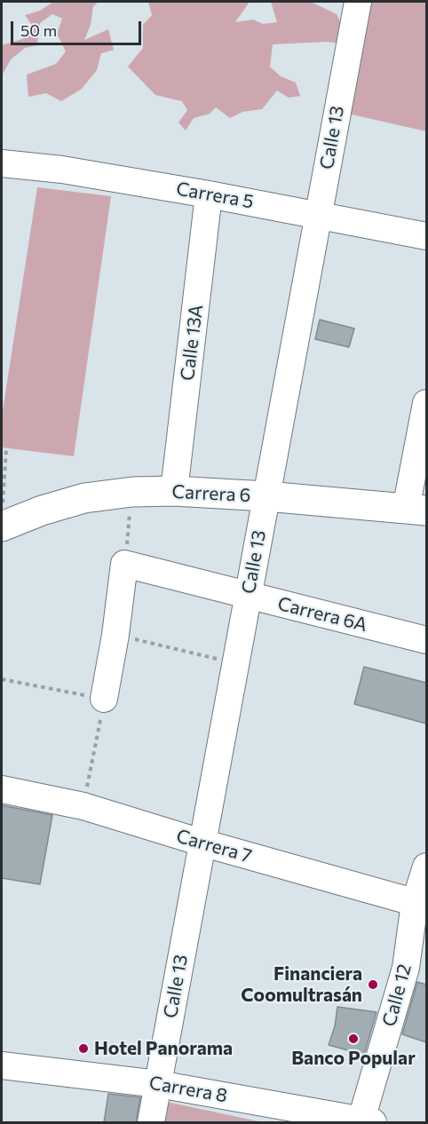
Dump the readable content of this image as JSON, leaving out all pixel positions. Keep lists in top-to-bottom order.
{
  "streets": {
    "highway": ["Carrera 6"],
    "street": [
      "Calle 13",
      "Carrera 5",
      "Calle 13A",
      "Carrera 6A",
      "Carrera 7",
      "Calle 12",
      "Carrera 8"
    ]
  },
  "crossings": [
    ["Calle 13", "Carrera 5"],
    ["Calle 13", "Carrera 6"],
    ["Calle 13", "Carrera 6A"],
    ["Calle 13", "Carrera 7"],
    ["Calle 13", "Carrera 8"],
    ["Carrera 5", "Calle 13A"],
    ["Calle 13A", "Carrera 6"],
    ["Carrera 7", "Calle 12"],
    ["Calle 12", "Carrera 8"]
  ],
  "places": ["Financiera Coomultrasán", "Banco Popular", "Hotel Panorama"],
  "scale_bar": "50 m"
}
